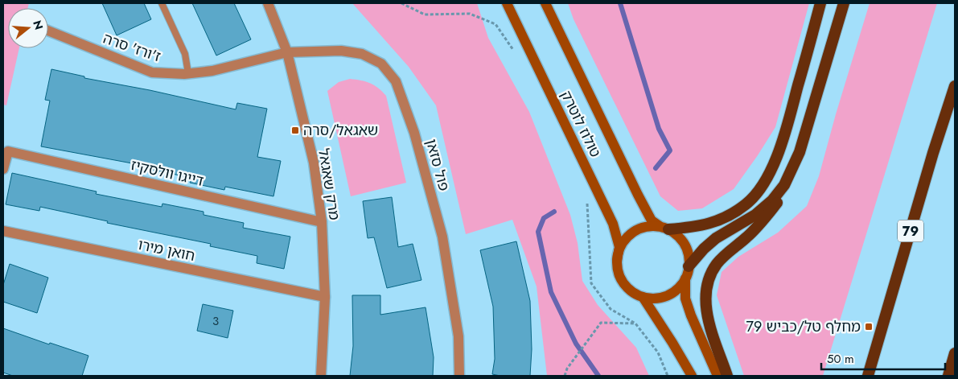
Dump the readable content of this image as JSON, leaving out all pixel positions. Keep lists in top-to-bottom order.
{
  "streets": {
    "highway": ["79"],
    "main road": ["טולוז לוטרק"],
    "street": [
      "ז'ורז' סרה",
      "פול סזאן",
      "דייגו וולסקיז",
      "מרק שאגאל",
      "חואן מירו"
    ]
  },
  "crossings": [
    ["ז'ורז' סרה", "פול סזאן"],
    ["ז'ורז' סרה", "מרק שאגאל"],
    ["פול סזאן", "מרק שאגאל"],
    ["דייגו וולסקיז", "מרק שאגאל"],
    ["מרק שאגאל", "חואן מירו"]
  ],
  "places": {
    "transit": ["שאגאל/סרה", "מחלף טל/כביש 79"]
  },
  "house_numbers": ["3"],
  "scale_bar": "50 m",
  "north": "right"
}
